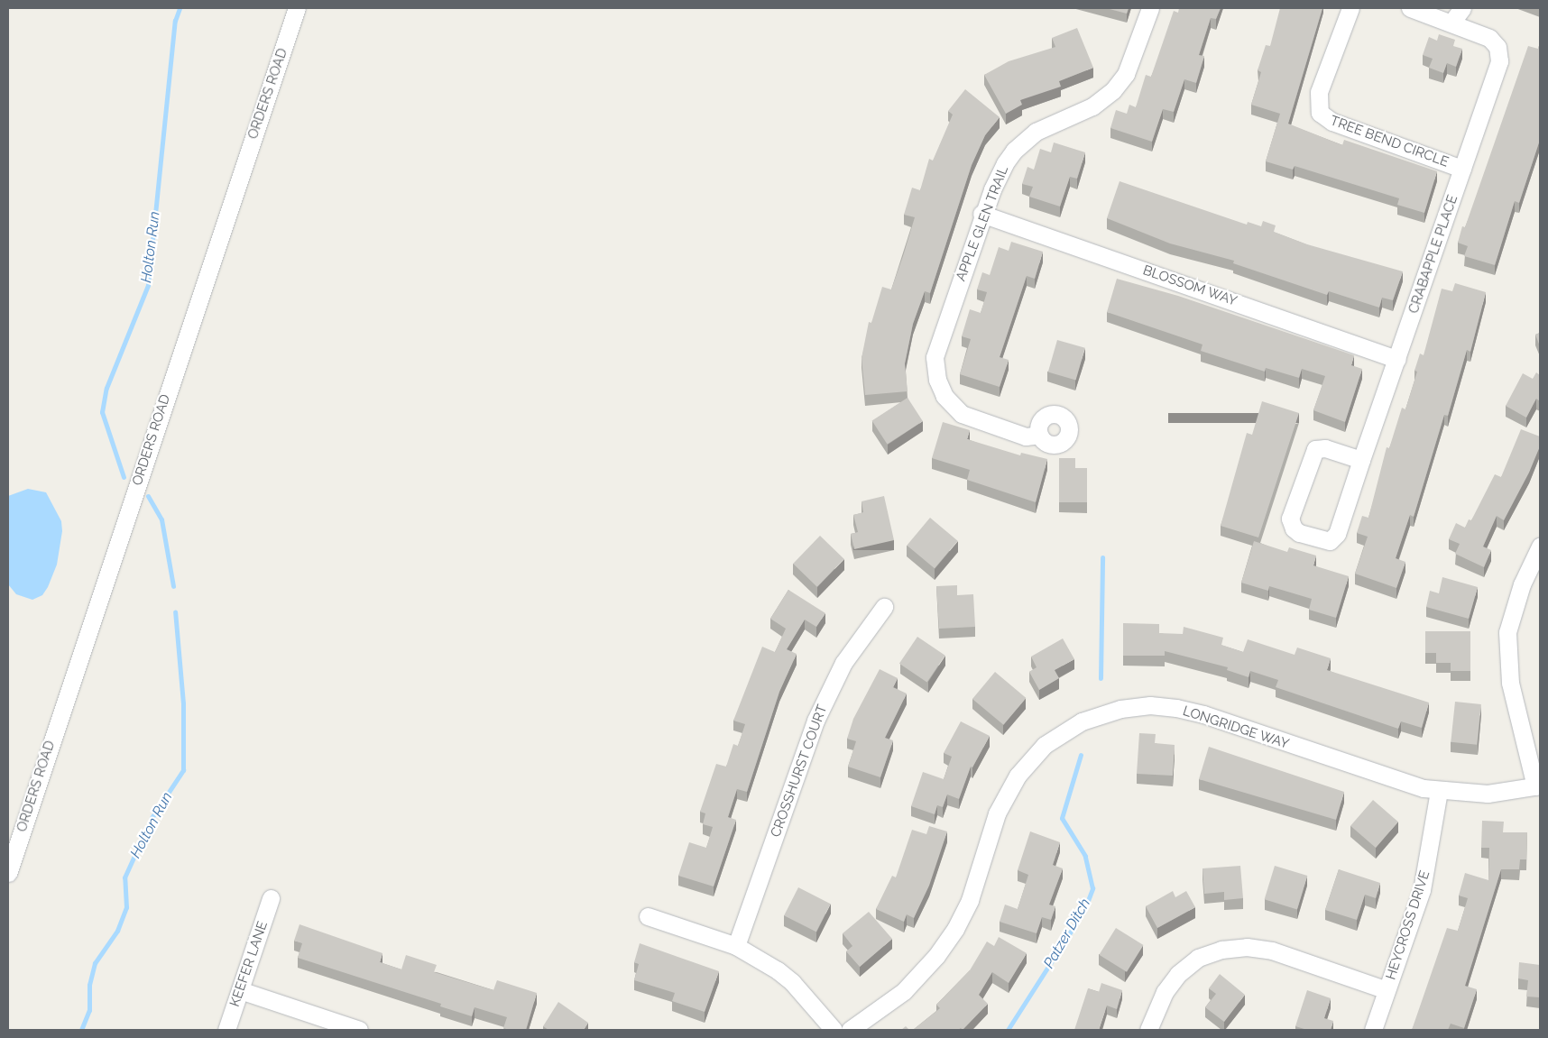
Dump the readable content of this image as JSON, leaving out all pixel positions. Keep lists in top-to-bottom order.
{
  "streets": {
    "street": [
      "ORDERS ROAD",
      "TREE BEND CIRCLE",
      "APPLE GLEN TRAIL",
      "CRABAPPLE PLACE",
      "BLOSSOM WAY",
      "LONGRIDGE WAY",
      "CROSSHURST COURT",
      "HEYCROSS DRIVE",
      "KEEFER LANE"
    ]
  },
  "crossings": [
    ["TREE BEND CIRCLE", "CRABAPPLE PLACE"],
    ["APPLE GLEN TRAIL", "BLOSSOM WAY"],
    ["CRABAPPLE PLACE", "BLOSSOM WAY"],
    ["LONGRIDGE WAY", "HEYCROSS DRIVE"]
  ],
  "water": ["Holton Run", "Patzer Ditch"]
}
